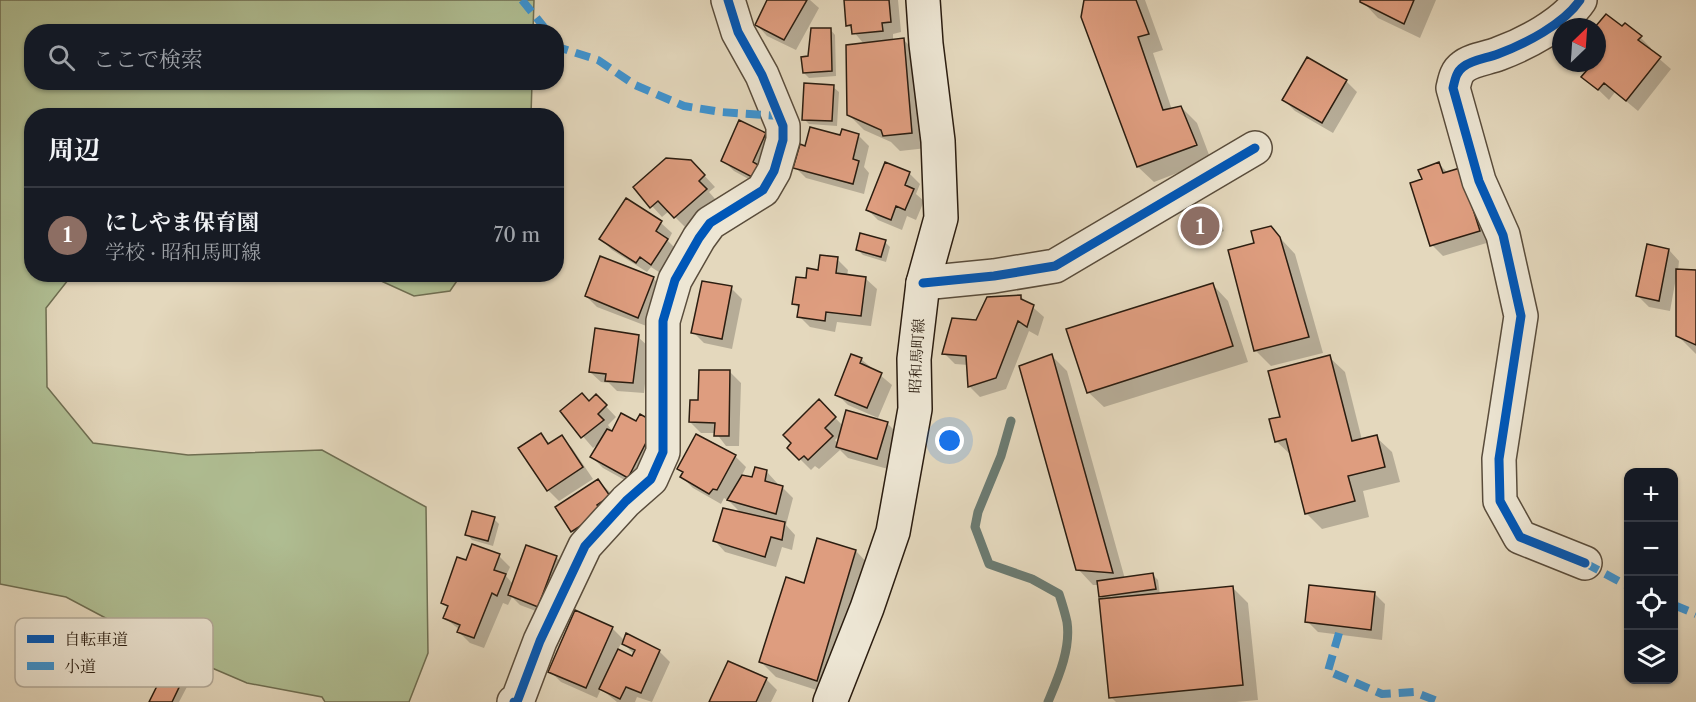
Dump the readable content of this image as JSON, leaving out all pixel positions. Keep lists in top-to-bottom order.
{
  "streets": {
    "street": ["昭和馬町線"]
  },
  "legend": ["自転車道", "小道"],
  "north": "top right",
  "page": {
    "search": "ここで検索",
    "heading": "周辺",
    "list": [
      {
        "mark": "1",
        "name": "にしやま保育園",
        "note": "学校 · 昭和馬町線",
        "value": "70 m"
      }
    ],
    "pins": "1",
    "map_buttons": ["+", "−"]
  }
}
